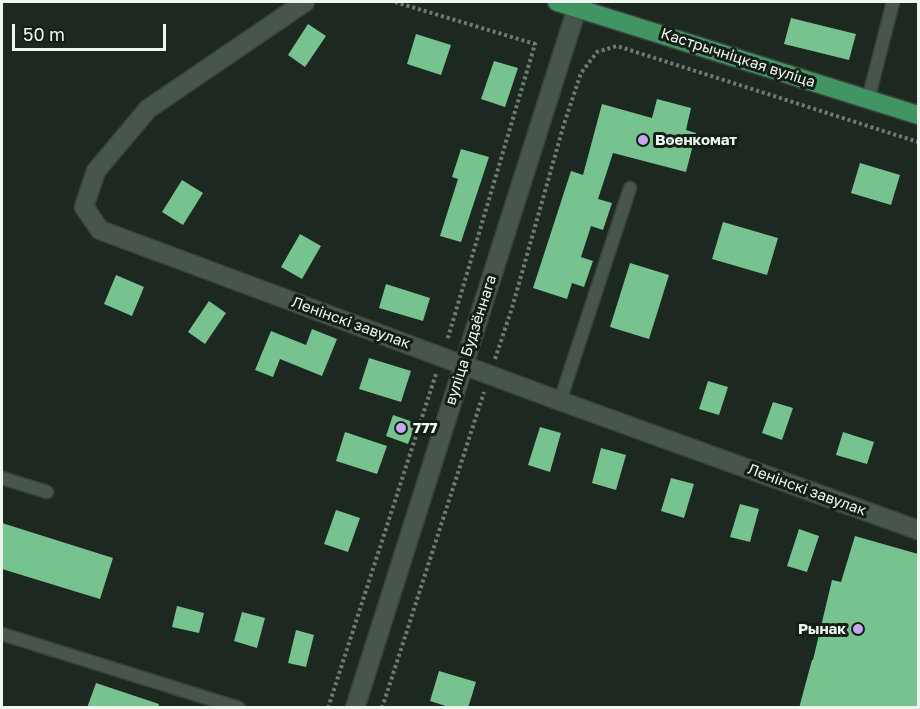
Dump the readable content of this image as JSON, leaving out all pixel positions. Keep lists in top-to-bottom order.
{
  "streets": {
    "main road": ["Кастрычніцкая вуліца"],
    "street": ["Ленінскі завулак", "вуліца Будзённага"]
  },
  "crossings": [
    ["Кастрычніцкая вуліца", "вуліца Будзённага"],
    ["Ленінскі завулак", "вуліца Будзённага"]
  ],
  "places": ["Военкомат", "777", "Рынак"],
  "scale_bar": "50 m"
}
